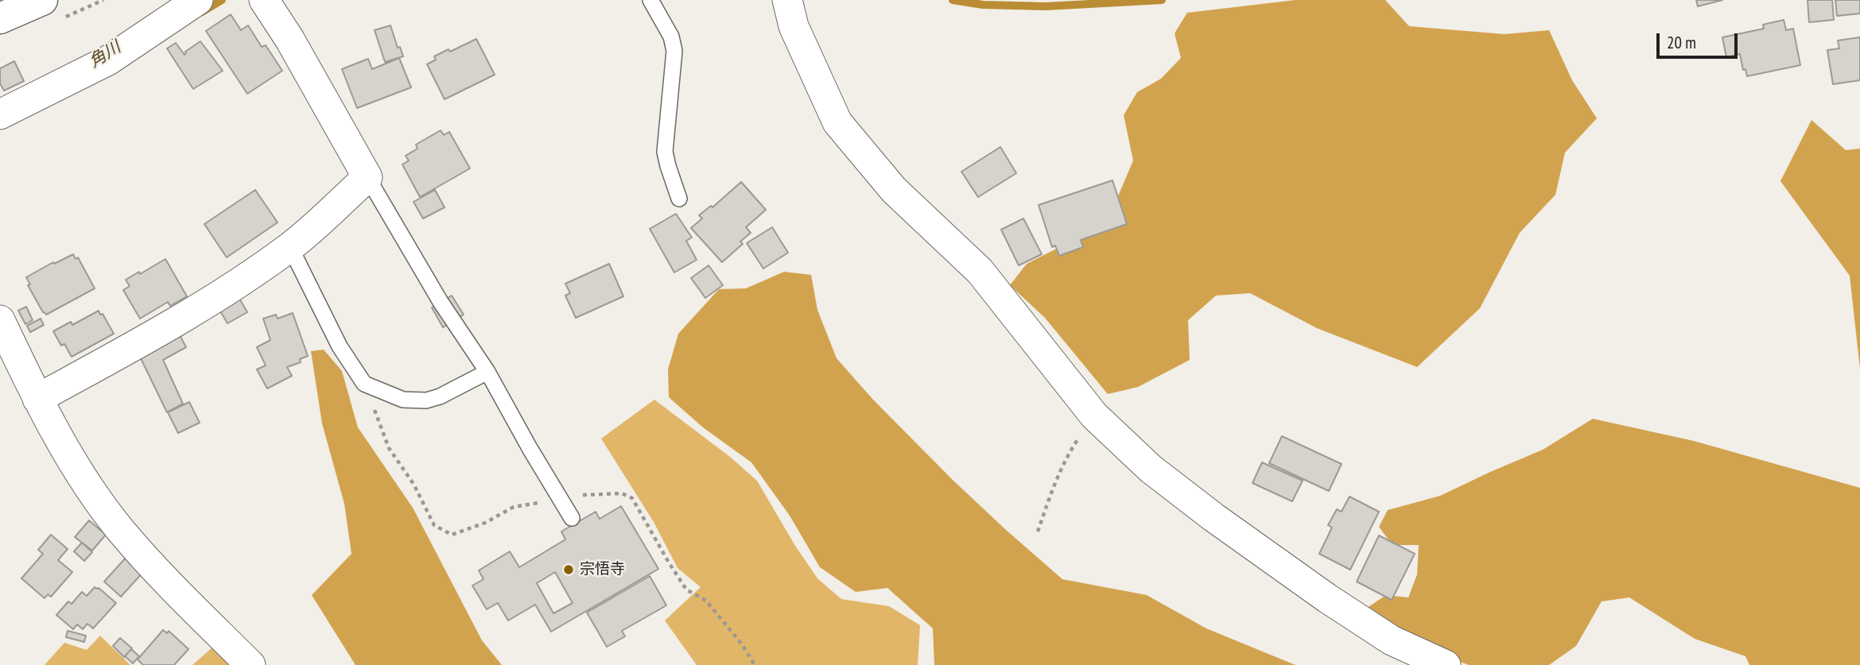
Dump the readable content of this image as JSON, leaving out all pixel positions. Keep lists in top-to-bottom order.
{
  "water": ["角川"],
  "places": ["宗悟寺"],
  "scale_bar": "20 m"
}
